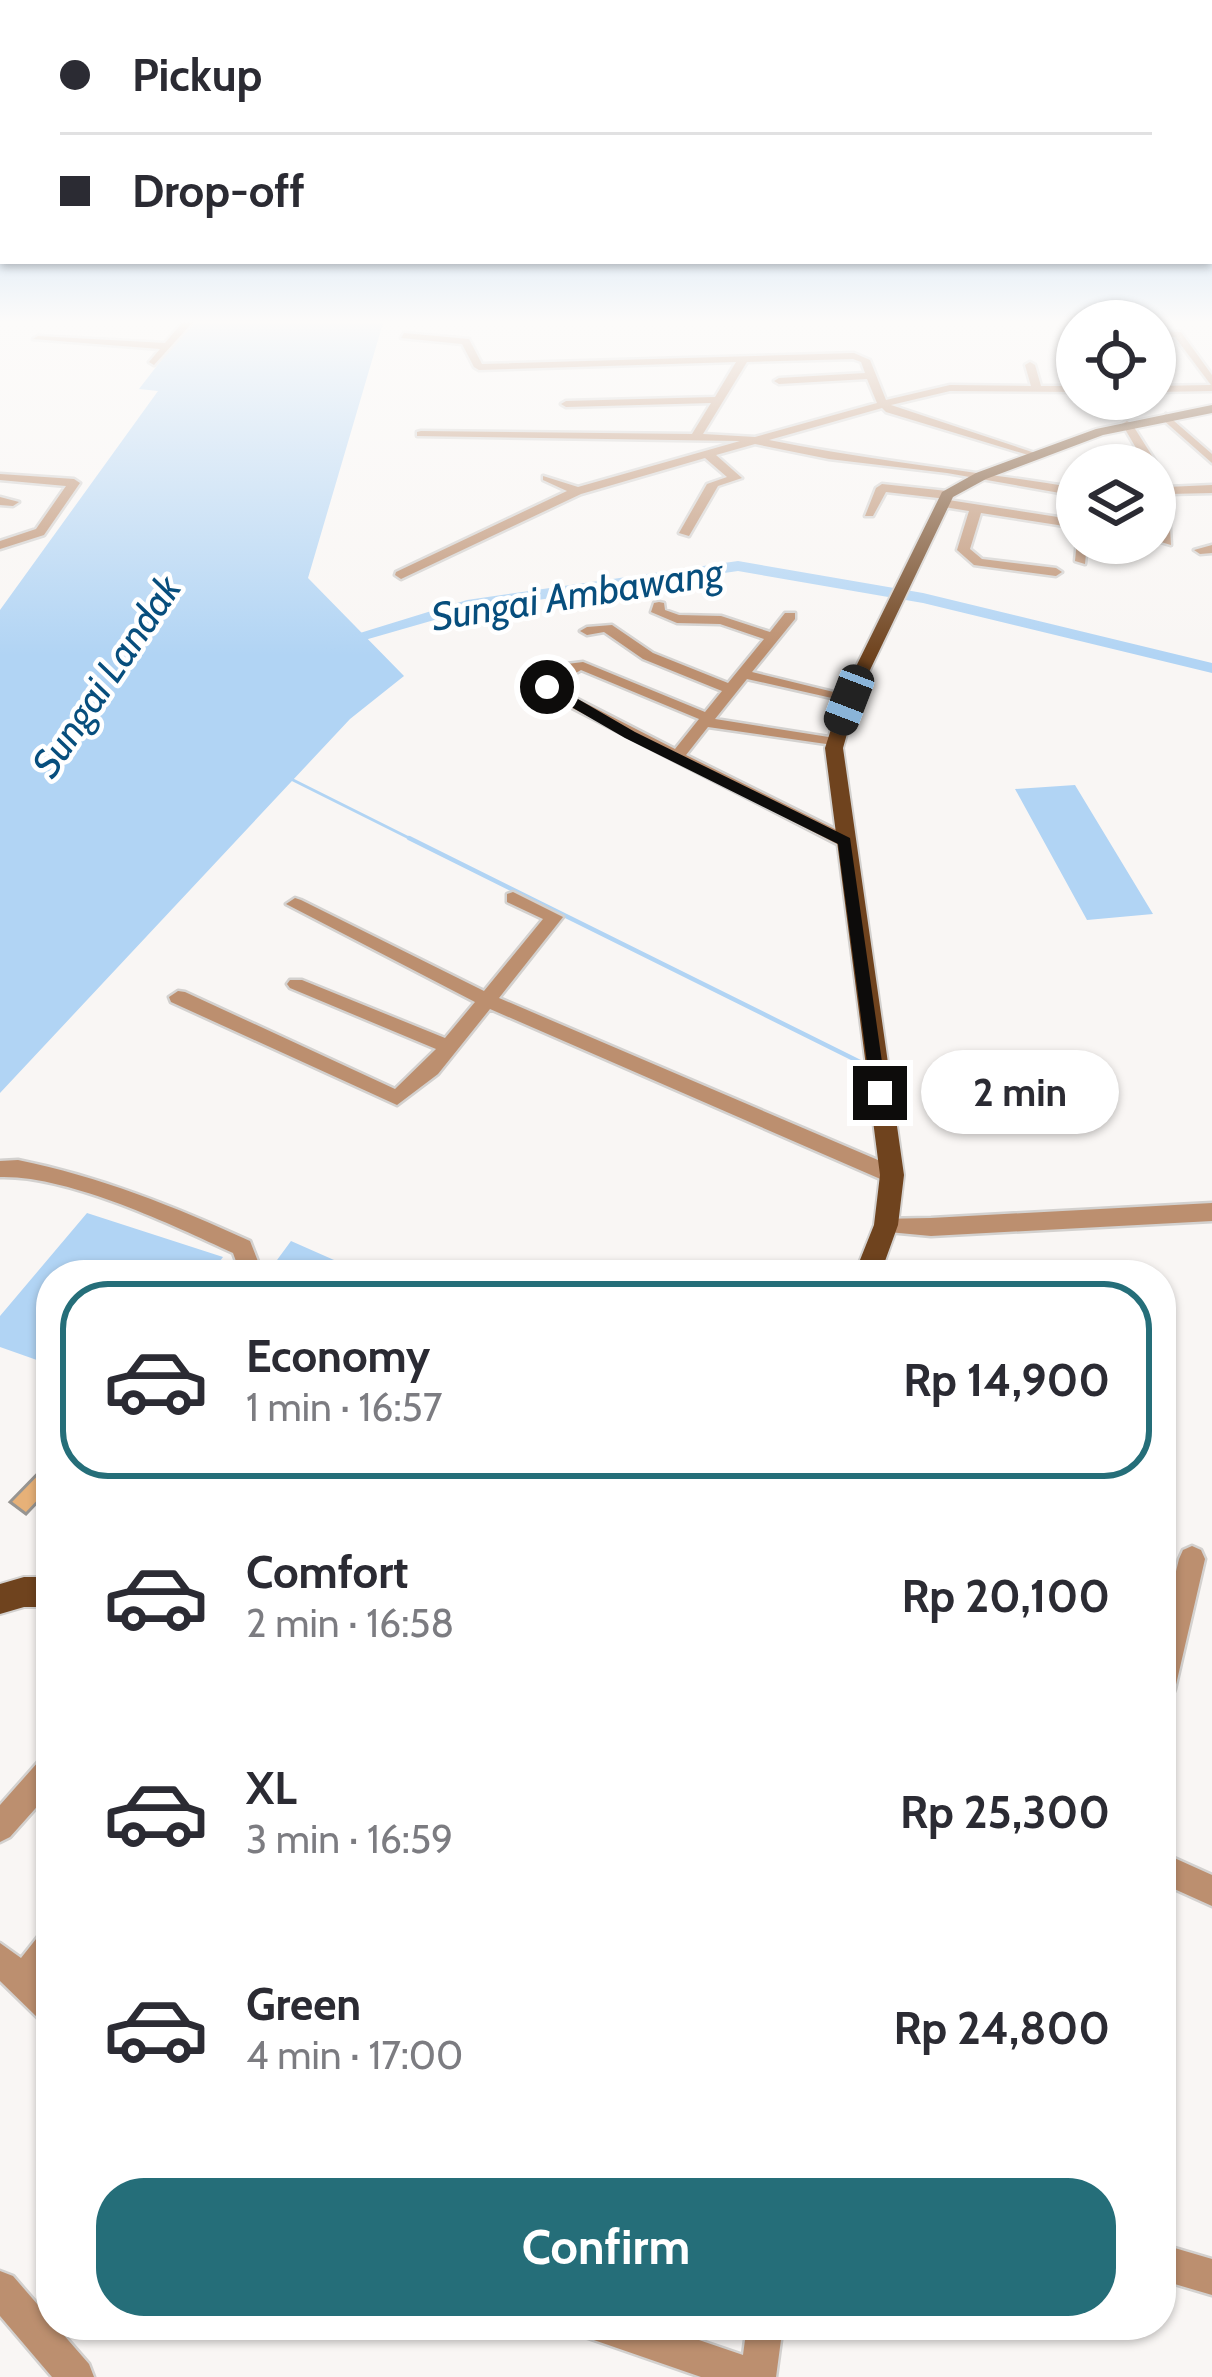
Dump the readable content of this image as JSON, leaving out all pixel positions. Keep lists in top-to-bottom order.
{
  "water": ["Sungai Ambawang", "Sungai Landak"],
  "page": {
    "banner": ["Pickup", "Drop-off"],
    "bubble": "2 min",
    "list": [
      {
        "name": "Economy",
        "note": "1 min · 16:57",
        "value": "Rp 14,900"
      },
      {
        "name": "Comfort",
        "note": "2 min · 16:58",
        "value": "Rp 20,100"
      },
      {
        "name": "XL",
        "note": "3 min · 16:59",
        "value": "Rp 25,300"
      },
      {
        "name": "Green",
        "note": "4 min · 17:00",
        "value": "Rp 24,800"
      }
    ],
    "buttons": "Confirm"
  }
}
